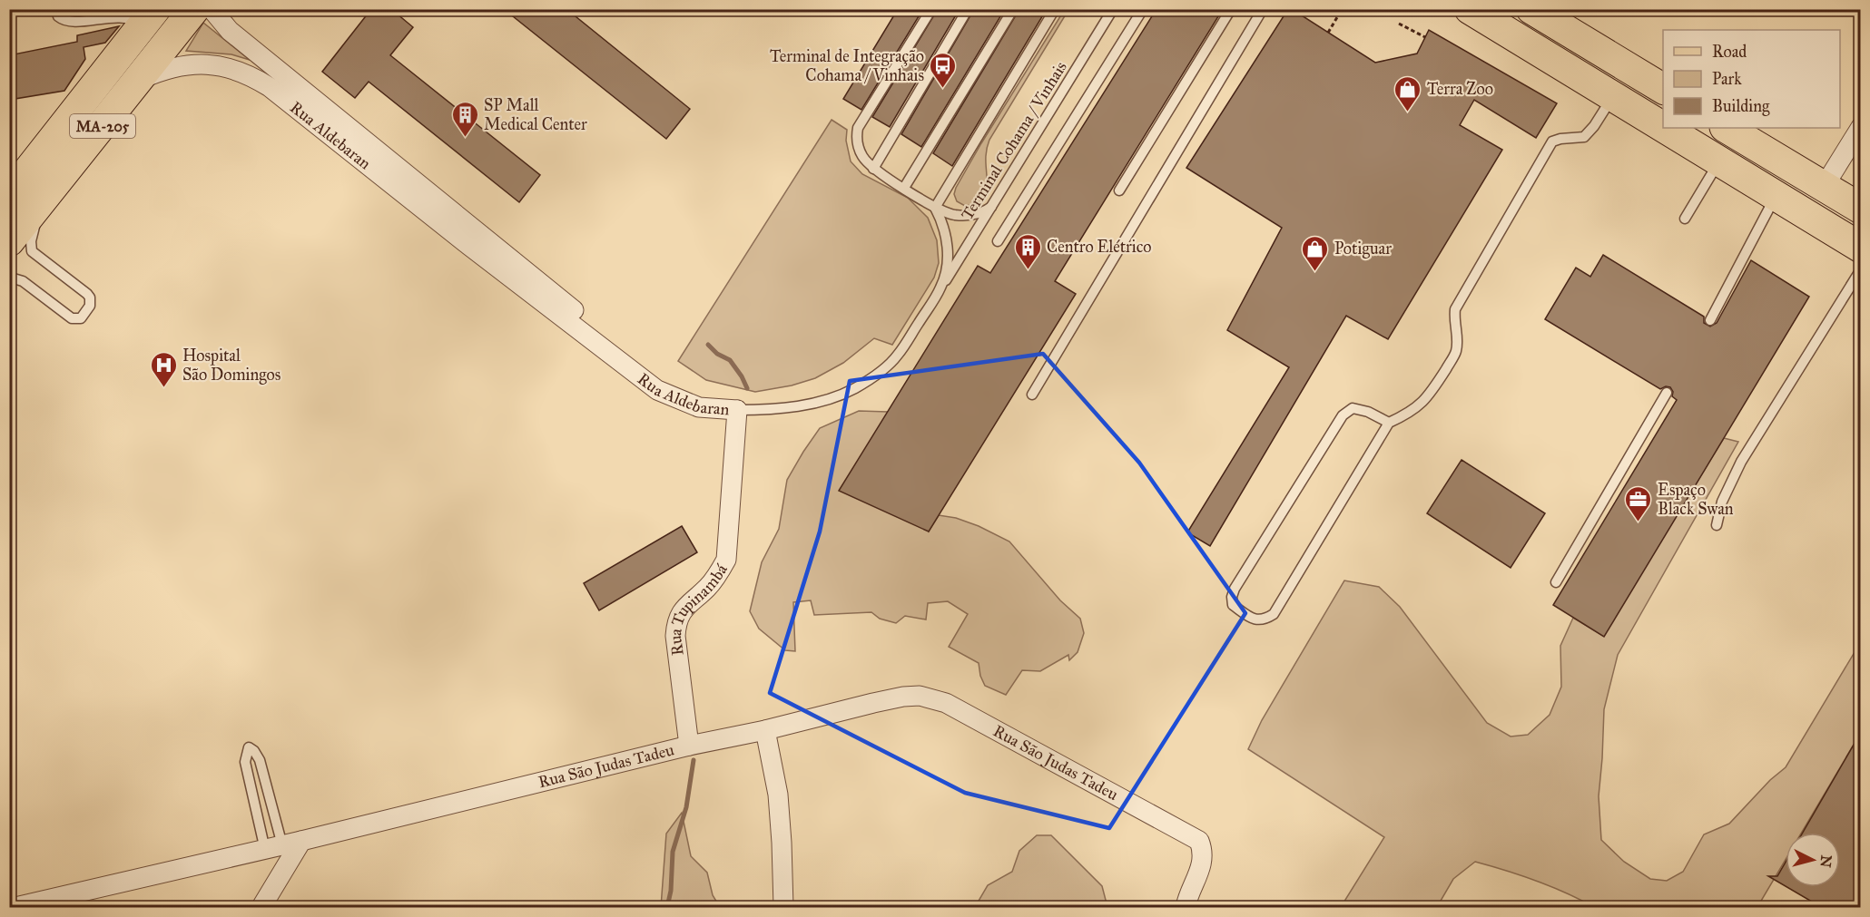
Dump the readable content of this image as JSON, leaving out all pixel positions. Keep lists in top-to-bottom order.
{
  "streets": {
    "main road": ["MA-205"],
    "street": ["Rua Aldebaran", "Rua Tupinambá", "Rua São Judas Tadeu"],
    "lane": ["Terminal Cohama / Vinhais"]
  },
  "crossings": [
    ["MA-205", "Rua Aldebaran"],
    ["Rua Aldebaran", "Terminal Cohama / Vinhais"],
    ["Rua Aldebaran", "Rua Tupinambá"],
    ["Terminal Cohama / Vinhais", "Rua Tupinambá"],
    ["Rua Tupinambá", "Rua São Judas Tadeu"]
  ],
  "places": {
    "bus stop": ["Terminal de Integração Cohama / Vinhais"],
    "shop": ["Terra Zoo", "Potiguar"],
    "building": ["SP Mall Medical Center", "Centro Elétrico"],
    "hospital": ["Hospital São Domingos"],
    "office": ["Espaço Black Swan"]
  },
  "legend": ["Road", "Park", "Building"],
  "north": "right"
}
